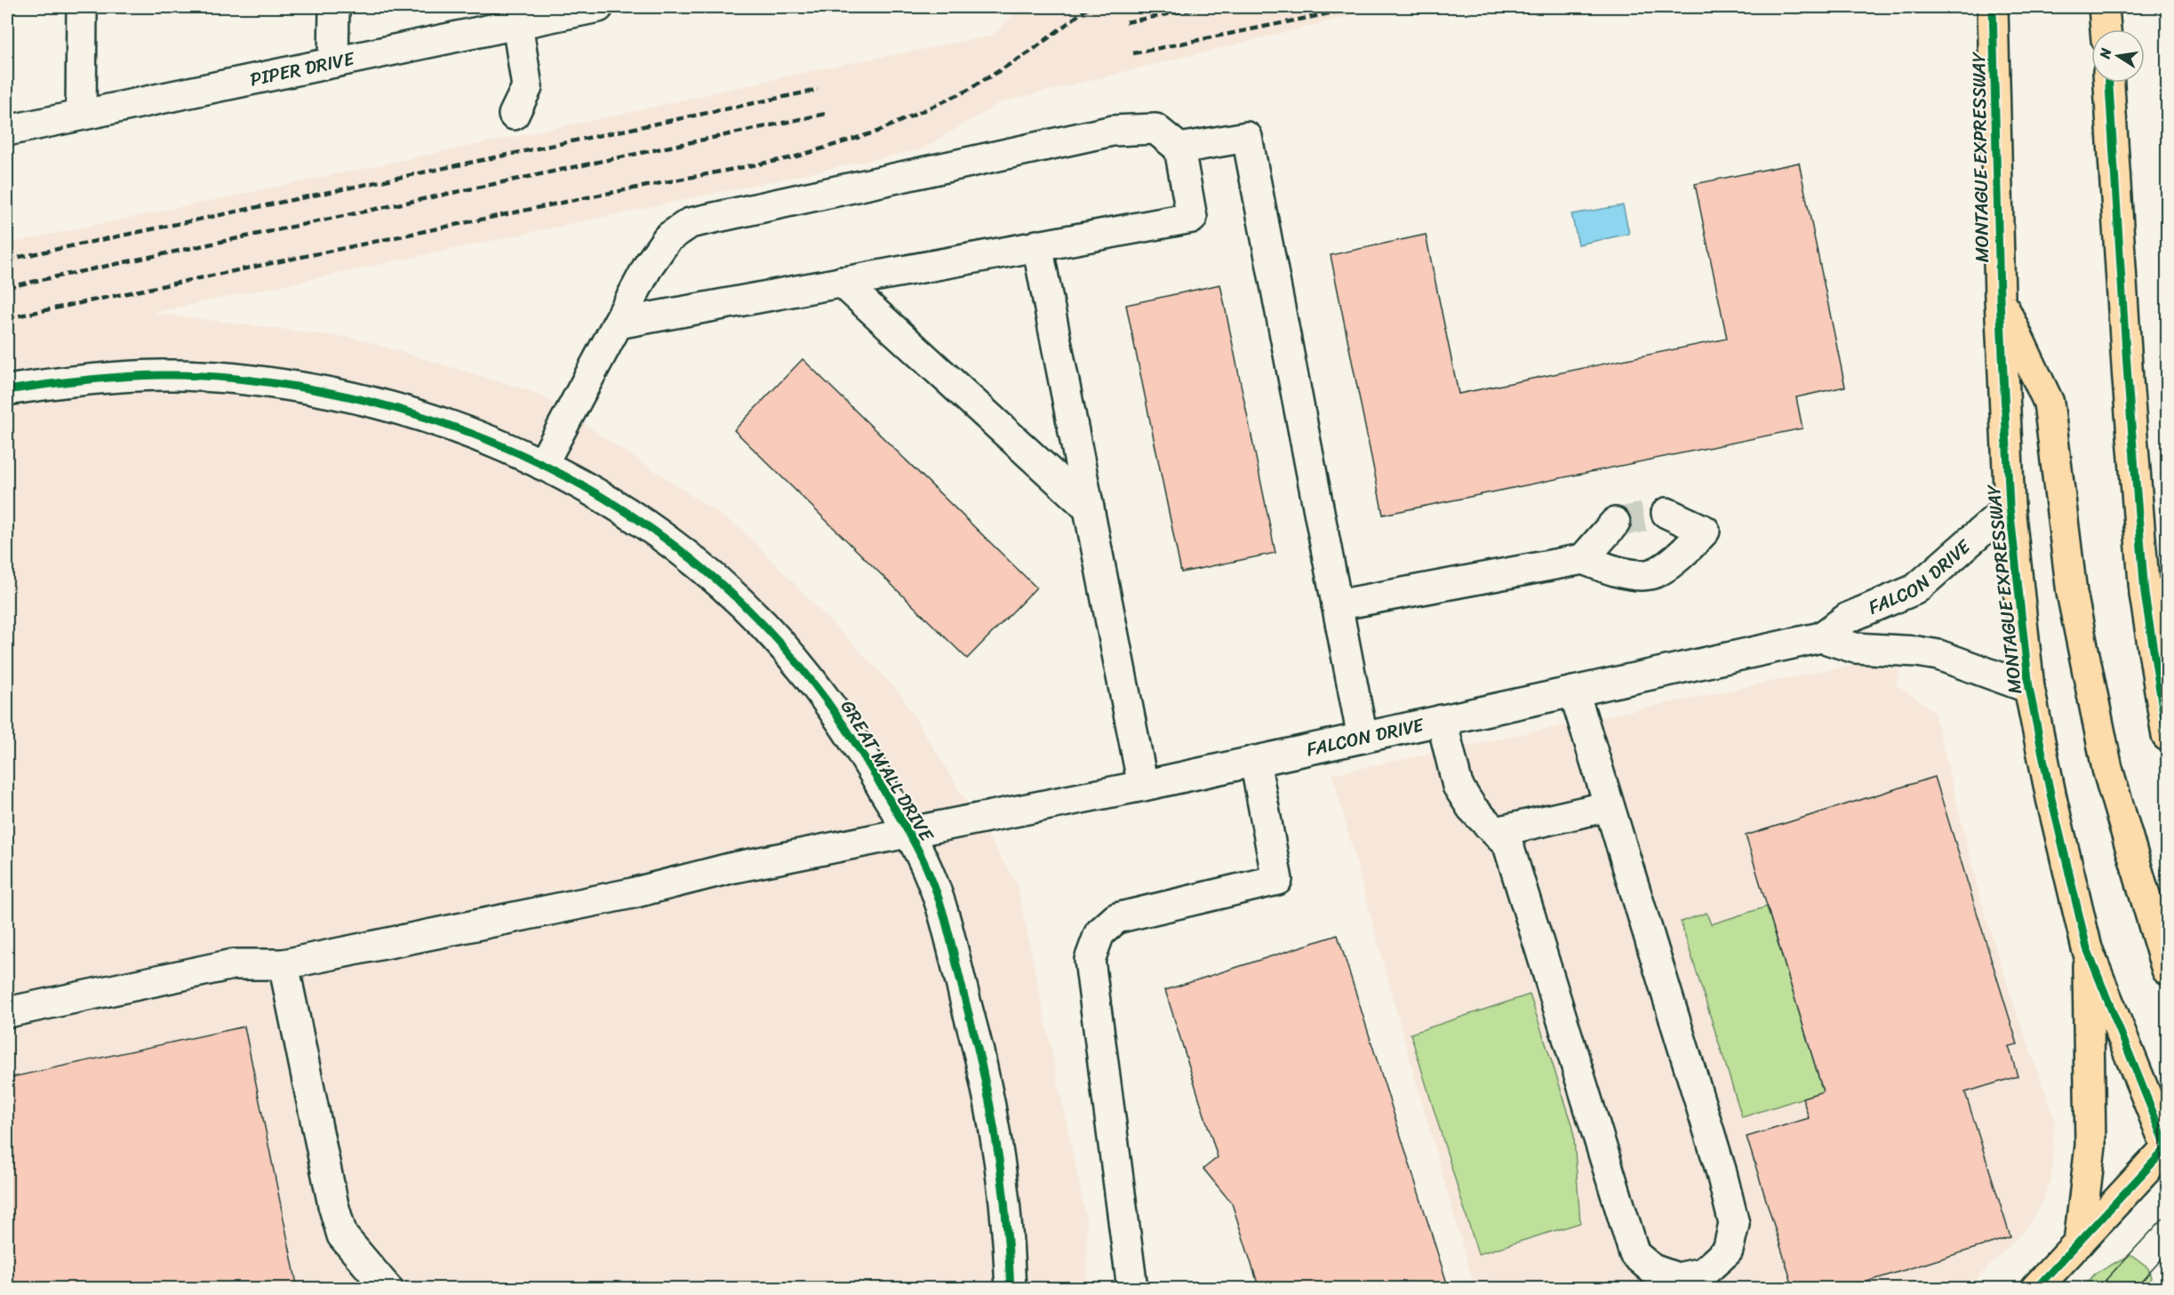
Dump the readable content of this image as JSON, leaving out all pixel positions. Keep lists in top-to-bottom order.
{
  "streets": {
    "main road": ["MONTAGUE EXPRESSWAY"],
    "street": ["PIPER DRIVE", "FALCON DRIVE", "GREAT MALL DRIVE"]
  },
  "crossings": [
    ["MONTAGUE EXPRESSWAY", "FALCON DRIVE"],
    ["FALCON DRIVE", "GREAT MALL DRIVE"]
  ],
  "north": "left"
}
